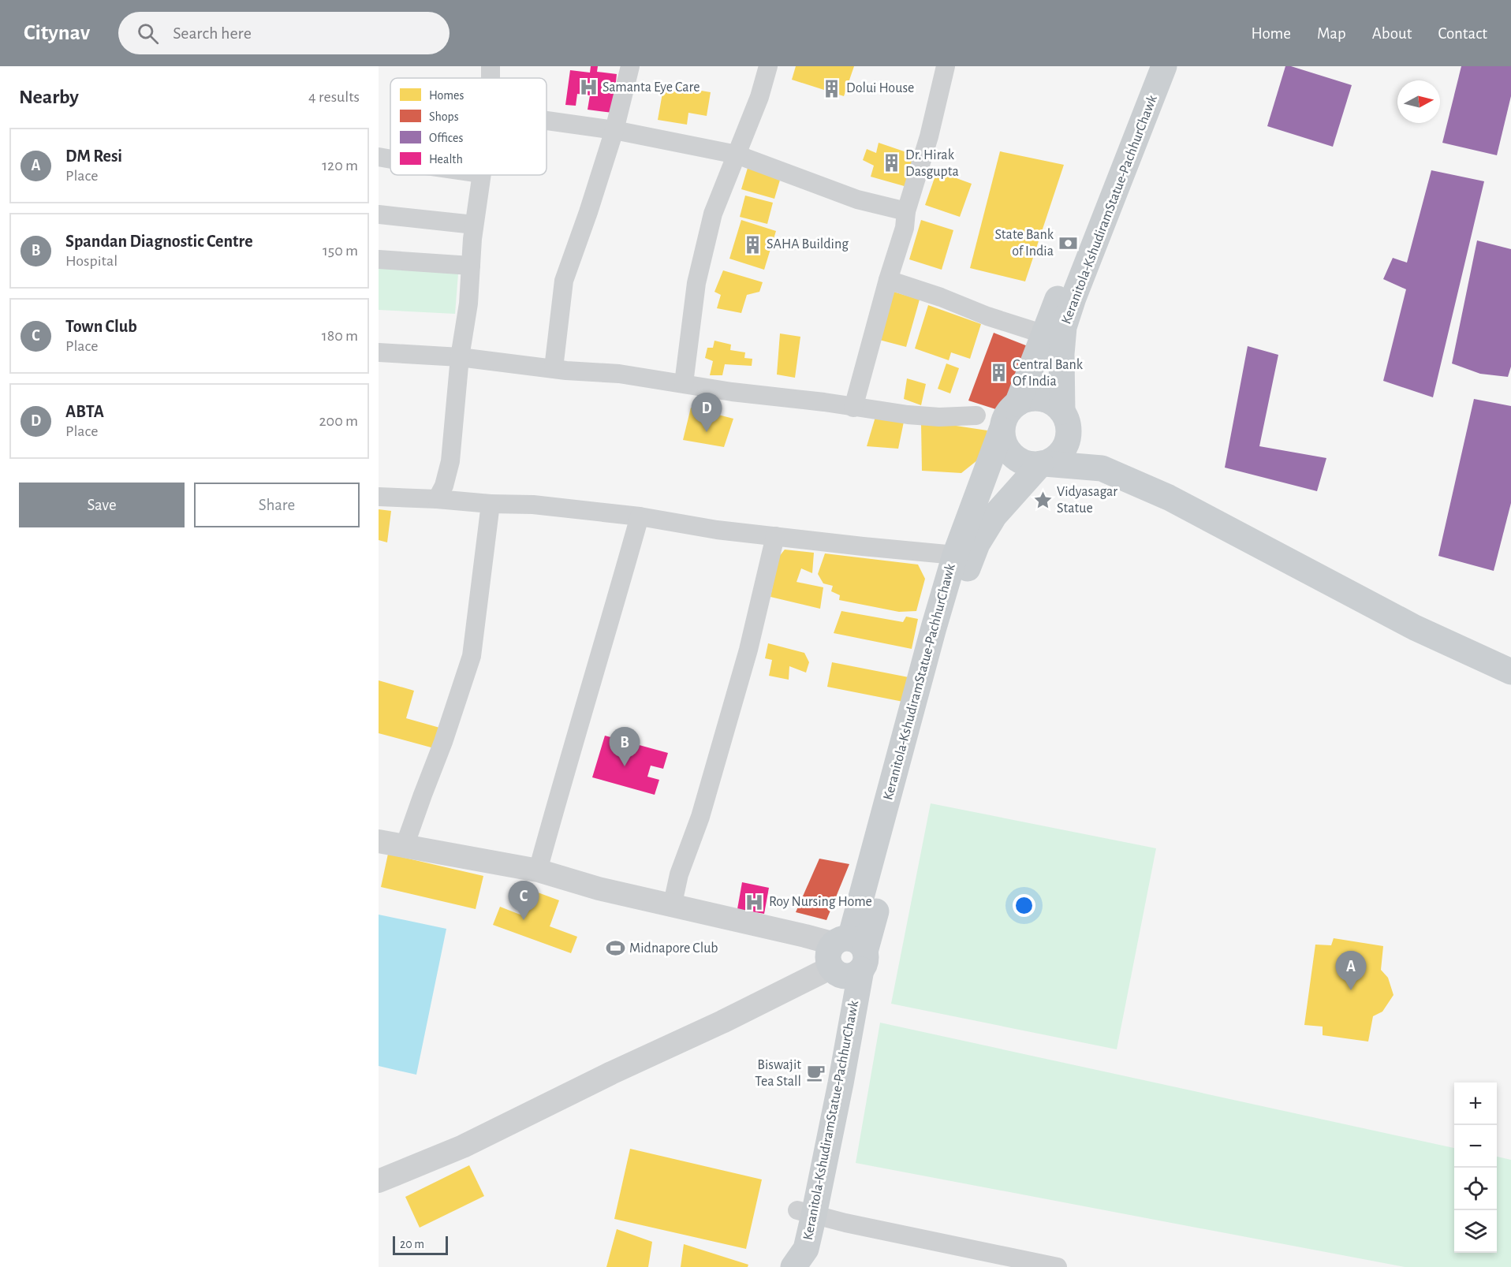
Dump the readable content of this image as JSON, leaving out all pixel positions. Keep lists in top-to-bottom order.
{
  "streets": {
    "main road": ["Keranitola-KshudiramStatue-PachhurChawk"]
  },
  "places": {
    "hospital": ["Samanta Eye Care", "Roy Nursing Home"],
    "building": [
      "Dolui House",
      "Dr. Hirak Dasgupta",
      "SAHA Building",
      "Central Bank Of India"
    ],
    "bank": ["State Bank of India"],
    "place": ["Vidyasagar Statue"],
    "sports": ["Midnapore Club"],
    "cafe": ["Biswajit Tea Stall"]
  },
  "legend": [
    "Homes",
    "Shops",
    "Offices",
    "Health"
  ],
  "scale_bar": "20 m",
  "north": "right",
  "page": {
    "header": "Citynav",
    "search": "Search here",
    "nav": [
      "Home",
      "Map",
      "About",
      "Contact"
    ],
    "heading": ["Nearby", "4 results"],
    "list": [
      {
        "mark": "A",
        "name": "DM Resi",
        "note": "Place",
        "value": "120 m"
      },
      {
        "mark": "B",
        "name": "Spandan Diagnostic Centre",
        "note": "Hospital",
        "value": "150 m"
      },
      {
        "mark": "C",
        "name": "Town Club",
        "note": "Place",
        "value": "180 m"
      },
      {
        "mark": "D",
        "name": "ABTA",
        "note": "Place",
        "value": "200 m"
      }
    ],
    "pins": [
      "D",
      "B",
      "C",
      "A"
    ],
    "buttons": ["Save", "Share"],
    "map_buttons": ["+", "−"],
    "scale": "20 m"
  }
}
